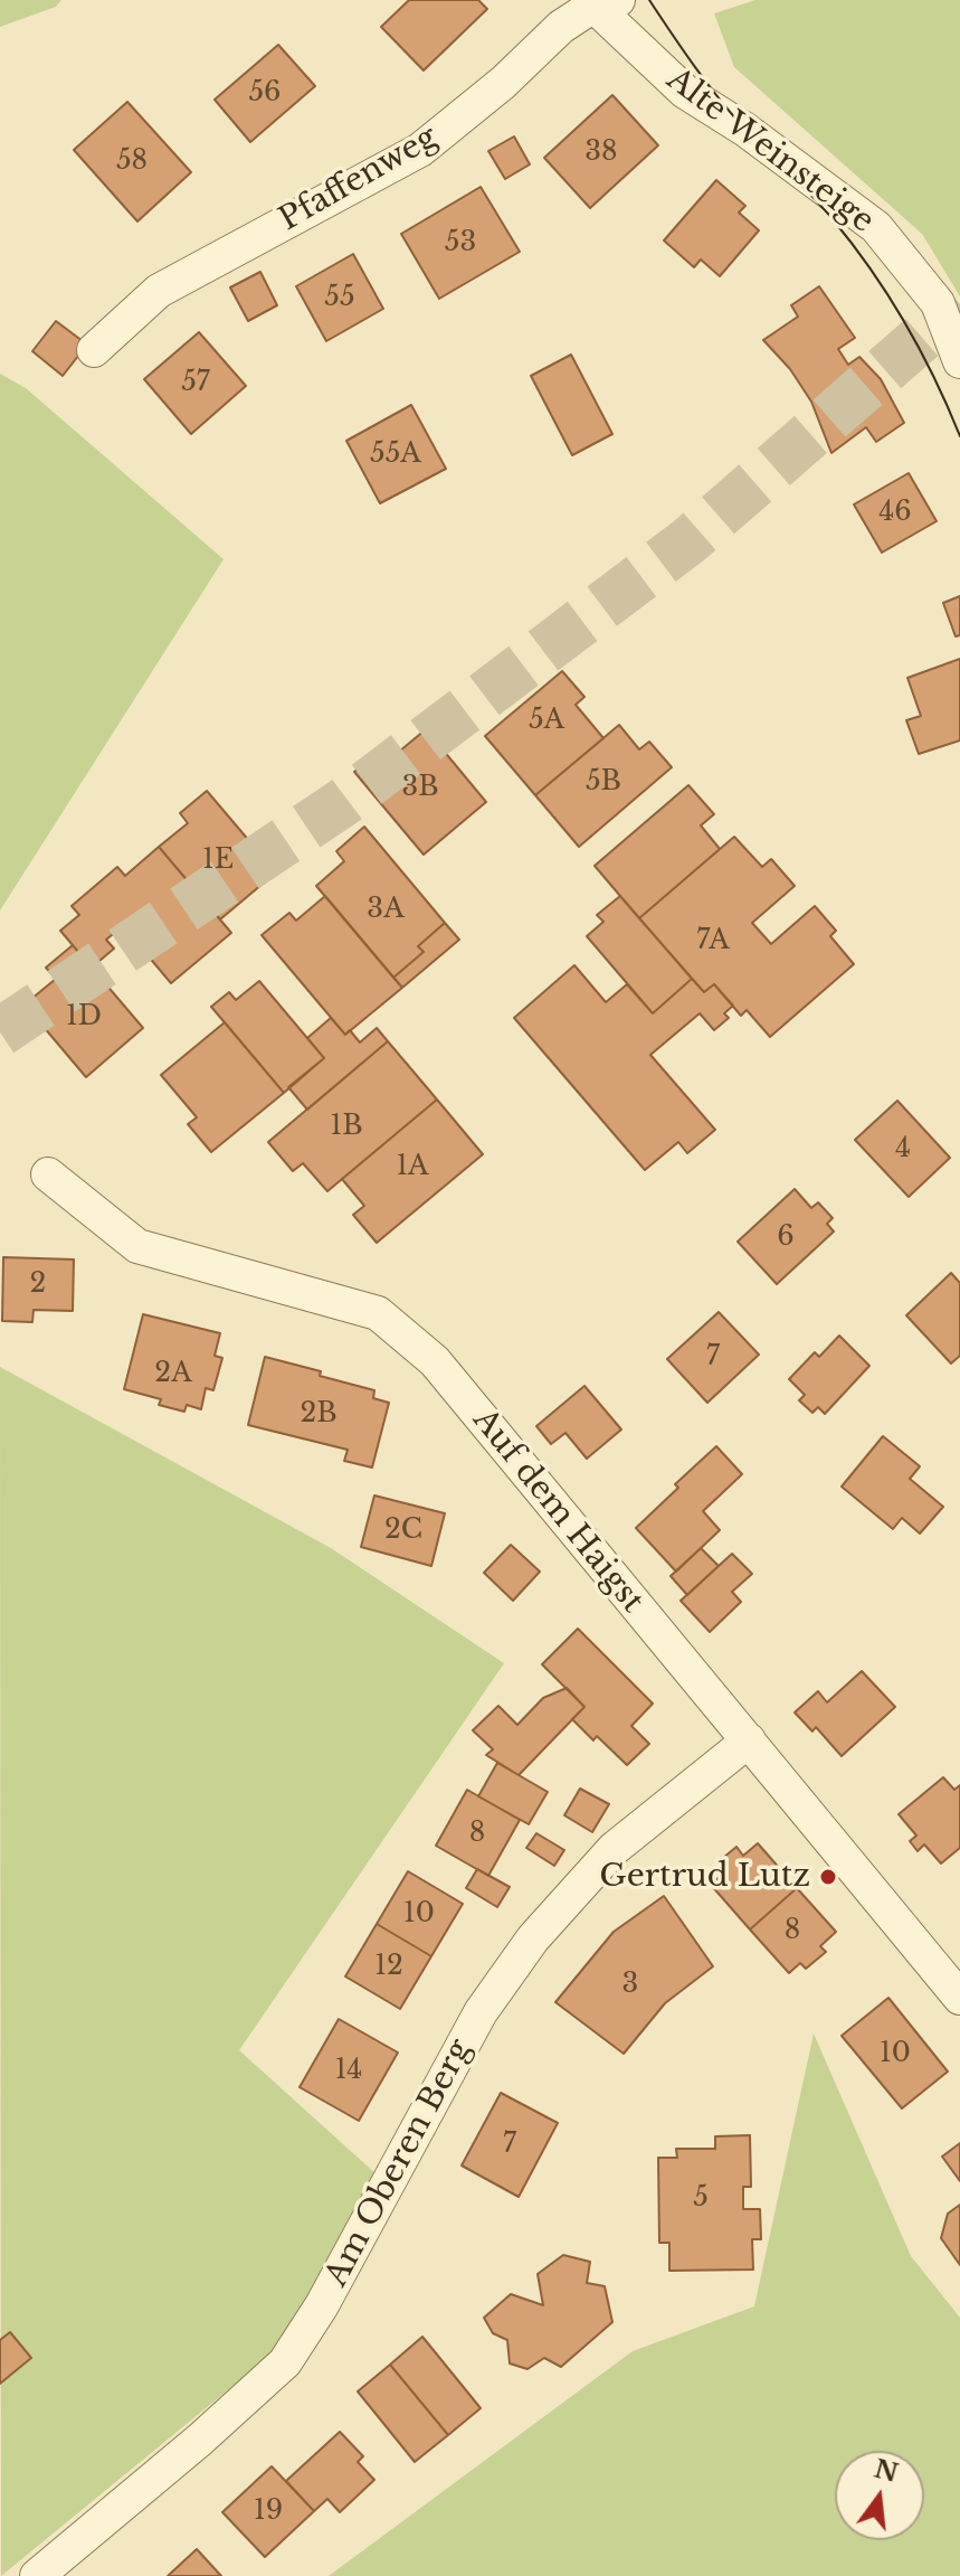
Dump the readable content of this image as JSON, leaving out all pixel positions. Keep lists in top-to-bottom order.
{
  "streets": {
    "street": [
      "Alte Weinsteige",
      "Pfaffenweg",
      "Auf dem Haigst",
      "Am Oberen Berg"
    ]
  },
  "crossings": [
    ["Alte Weinsteige", "Pfaffenweg"],
    ["Auf dem Haigst", "Am Oberen Berg"]
  ],
  "places": ["Gertrud Lutz"],
  "house_numbers": [
    "56",
    "38",
    "58",
    "53",
    "55",
    "57",
    "55A",
    "46",
    "5A",
    "5B",
    "3B",
    "1E",
    "3A",
    "7A",
    "1D",
    "1B",
    "4",
    "1A",
    "6",
    "2",
    "7",
    "2A",
    "2B",
    "2C",
    "8",
    "10",
    "8",
    "12",
    "3",
    "10",
    "14",
    "7",
    "5",
    "19"
  ],
  "north": "top"
}
